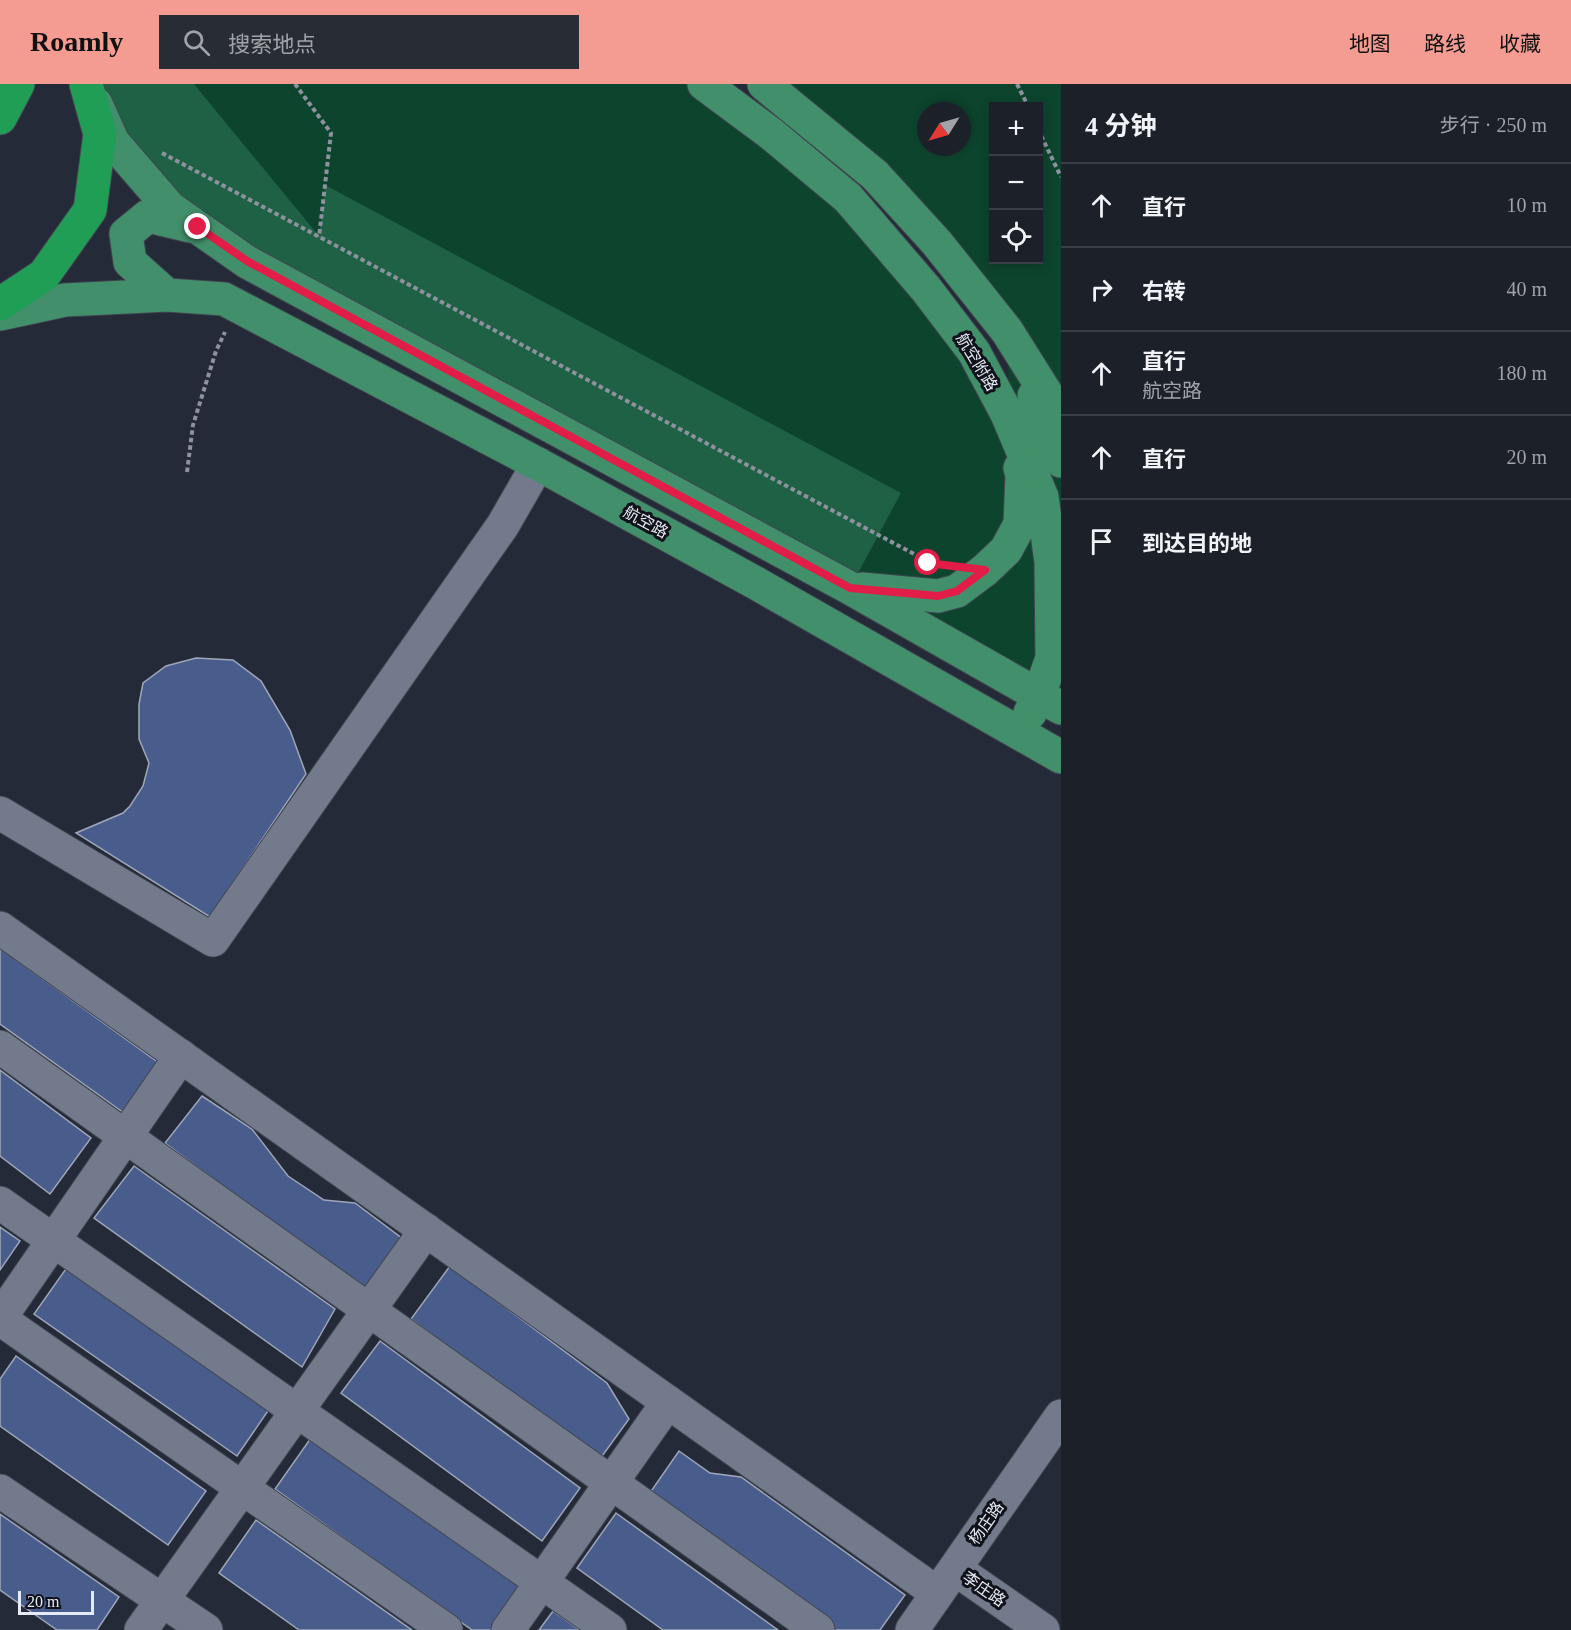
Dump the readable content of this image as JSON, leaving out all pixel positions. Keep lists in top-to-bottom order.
{
  "streets": {
    "main road": ["航空附路", "航空路"],
    "street": ["杨庄路", "李庄路"]
  },
  "crossings": [
    ["航空附路", "航空路"],
    ["杨庄路", "李庄路"]
  ],
  "scale_bar": "20 m",
  "north": "bottom left",
  "page": {
    "header": "Roamly",
    "search": "搜索地点",
    "nav": ["地图", "路线", "收藏"],
    "heading": ["4 分钟", "步行 · 250 m"],
    "map_buttons": ["+", "−"],
    "list": [
      ["直行", "10 m"],
      ["右转", "40 m"],
      ["直行", "航空路", "180 m"],
      ["直行", "20 m"],
      "到达目的地"
    ],
    "scale": "20 m"
  }
}
